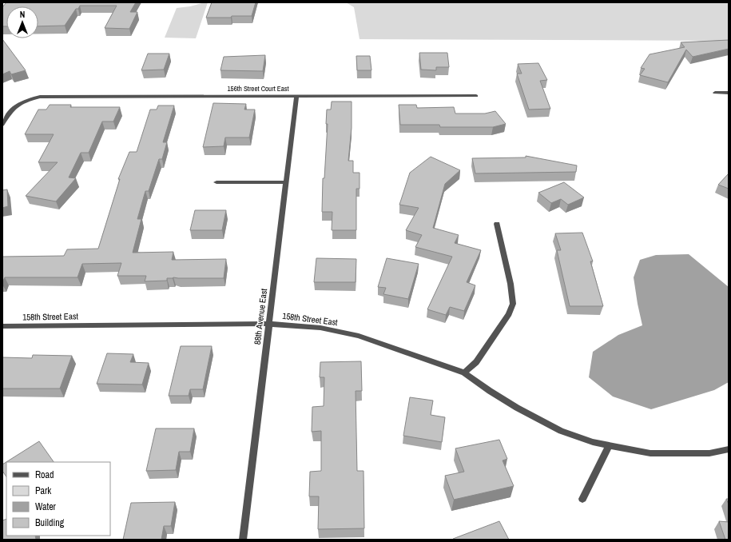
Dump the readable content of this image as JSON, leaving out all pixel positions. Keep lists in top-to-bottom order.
{
  "streets": {
    "street": ["156th Street Court East", "158th Street East", "88th Avenue East"]
  },
  "crossings": [
    ["156th Street Court East", "88th Avenue East"],
    ["158th Street East", "88th Avenue East"]
  ],
  "legend": [
    "Road",
    "Park",
    "Water",
    "Building"
  ],
  "north": "top"
}
